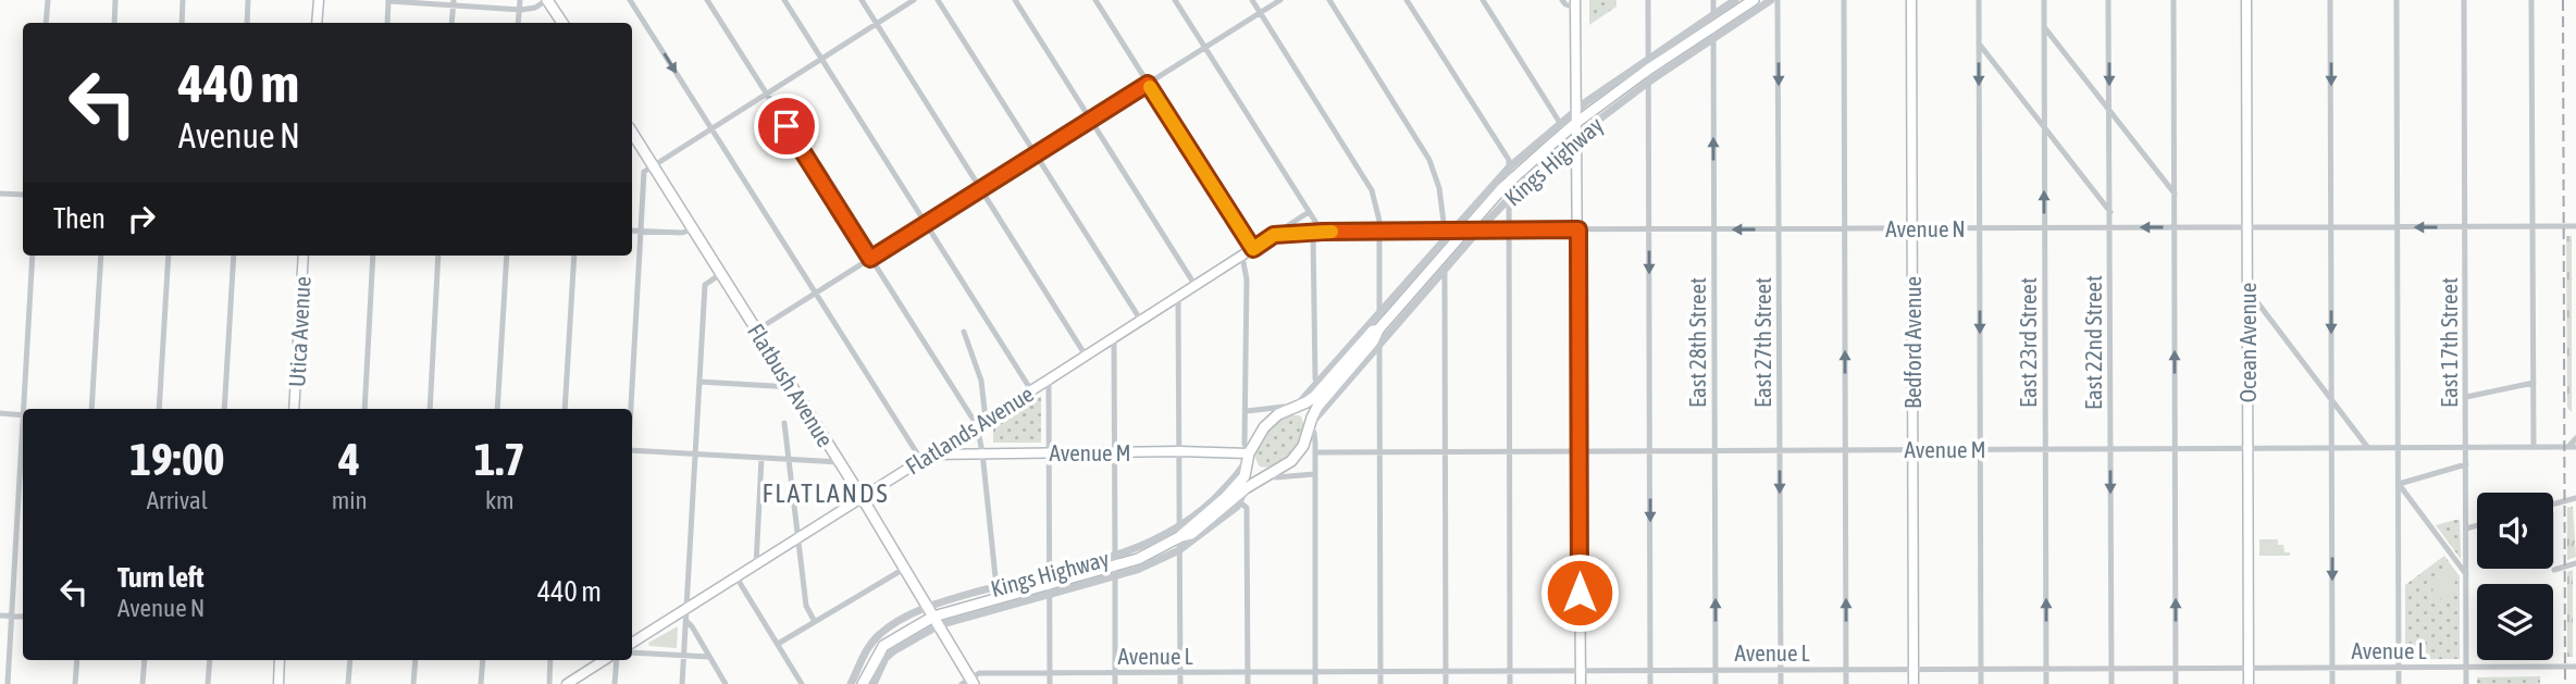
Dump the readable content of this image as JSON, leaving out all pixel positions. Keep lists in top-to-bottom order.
{
  "streets": {
    "main road": [
      "Kings Highway",
      "Avenue N",
      "Utica Avenue",
      "Bedford Avenue",
      "Ocean Avenue",
      "Flatbush Avenue",
      "Flatlands Avenue",
      "Avenue M"
    ],
    "street": [
      "East 28th Street",
      "East 27th Street",
      "East 23rd Street",
      "East 22nd Street",
      "East 17th Street",
      "Avenue L"
    ]
  },
  "crossings": [
    ["Kings Highway", "Avenue N"],
    ["Kings Highway", "East 28th Street"],
    ["Kings Highway", "Flatbush Avenue"],
    ["Kings Highway", "Avenue M"],
    ["Avenue N", "East 28th Street"],
    ["Avenue N", "East 27th Street"],
    ["Avenue N", "Bedford Avenue"],
    ["Avenue N", "East 23rd Street"],
    ["Avenue N", "East 22nd Street"],
    ["Avenue N", "Ocean Avenue"],
    ["Avenue N", "East 17th Street"],
    ["Avenue N", "Flatlands Avenue"],
    ["East 28th Street", "Avenue M"],
    ["East 28th Street", "Avenue L"],
    ["East 27th Street", "Avenue M"],
    ["East 27th Street", "Avenue L"],
    ["Bedford Avenue", "Avenue M"],
    ["Bedford Avenue", "Avenue L"],
    ["East 23rd Street", "Avenue M"],
    ["East 23rd Street", "Avenue L"],
    ["East 22nd Street", "Avenue M"],
    ["East 22nd Street", "Avenue L"],
    ["Ocean Avenue", "Avenue M"],
    ["Ocean Avenue", "Avenue L"],
    ["East 17th Street", "Avenue M"],
    ["East 17th Street", "Avenue L"],
    ["Flatbush Avenue", "Flatlands Avenue"],
    ["Flatbush Avenue", "Avenue L"],
    ["Flatlands Avenue", "Avenue M"]
  ],
  "one_way": [
    "East 28th Street",
    "East 27th Street",
    "East 23rd Street",
    "East 22nd Street"
  ],
  "districts": ["FLATLANDS"],
  "page": {
    "turn": ["440 m", "Avenue N"],
    "then": "Then",
    "eta": [
      "19:00",
      "Arrival",
      "4",
      "min",
      "1.7",
      "km"
    ],
    "list": [
      {
        "name": "Turn left",
        "note": "Avenue N",
        "value": "440 m"
      }
    ]
  }
}
